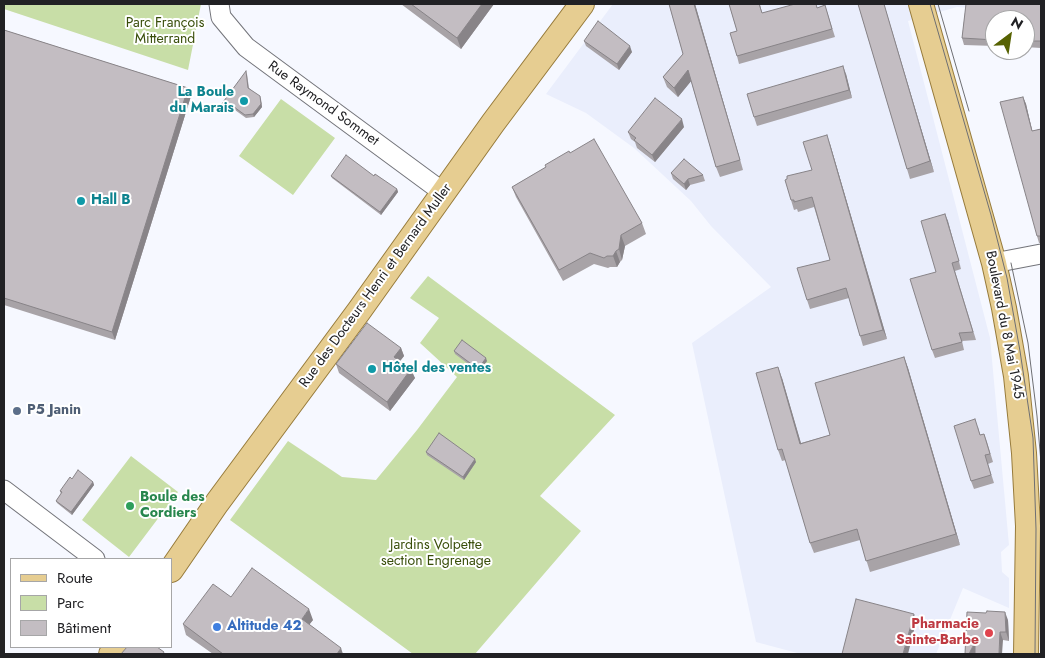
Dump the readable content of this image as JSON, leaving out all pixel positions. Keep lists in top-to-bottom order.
{
  "streets": {
    "main road": ["Rue des Docteurs Henri et Bernard Muller", "Boulevard du 8 Mai 1945"],
    "street": ["Rue Raymond Sommet"]
  },
  "crossings": [
    ["Rue Raymond Sommet", "Rue des Docteurs Henri et Bernard Muller"]
  ],
  "parks": ["Parc François Mitterrand", "Jardins Volpette section Engrenage"],
  "places": [
    "La Boule du Marais",
    "Hall B",
    "Hôtel des ventes",
    "P5 Janin",
    "Boule des Cordiers",
    "Altitude 42",
    "Pharmacie Sainte-Barbe"
  ],
  "legend": ["Route", "Parc", "Bâtiment"],
  "north": "top right"
}
